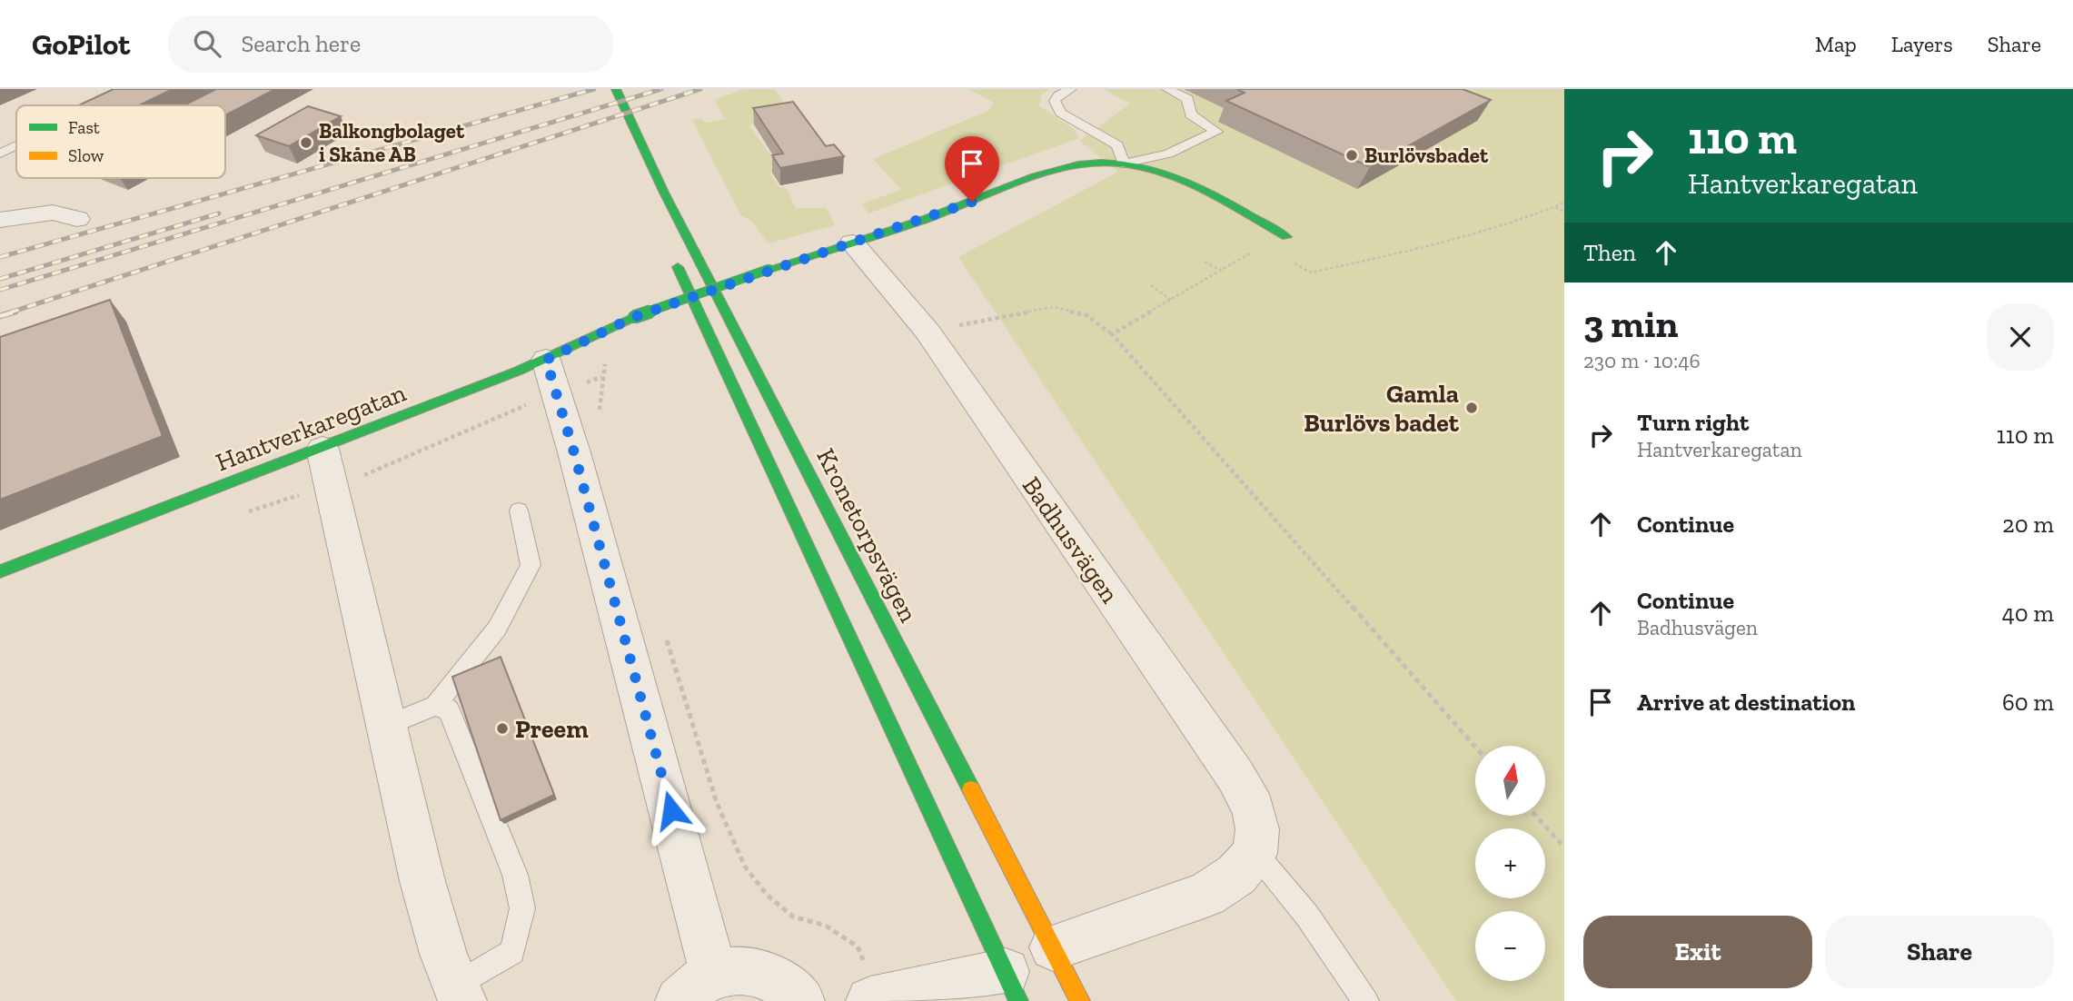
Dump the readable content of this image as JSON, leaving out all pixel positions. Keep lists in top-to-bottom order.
{
  "streets": {
    "main road": ["Hantverkaregatan", "Kronetorpsvägen"],
    "street": ["Badhusvägen"]
  },
  "crossings": [
    ["Hantverkaregatan", "Badhusvägen"]
  ],
  "places": [
    "Balkongbolaget i Skåne AB",
    "Burlövsbadet",
    "Gamla Burlövs badet",
    "Preem"
  ],
  "legend": ["Fast", "Slow"],
  "north": "top",
  "page": {
    "header": "GoPilot",
    "search": "Search here",
    "nav": ["Map", "Layers", "Share"],
    "turn": ["110 m", "Hantverkaregatan"],
    "then": "Then",
    "heading": ["3 min", "230 m · 10:46"],
    "list": [
      {
        "name": "Turn right",
        "note": "Hantverkaregatan",
        "value": "110 m"
      },
      {
        "name": "Continue",
        "value": "20 m"
      },
      {
        "name": "Continue",
        "note": "Badhusvägen",
        "value": "40 m"
      },
      {
        "name": "Arrive at destination",
        "value": "60 m"
      }
    ],
    "map_buttons": ["+", "−"],
    "buttons": ["Exit", "Share"]
  }
}
